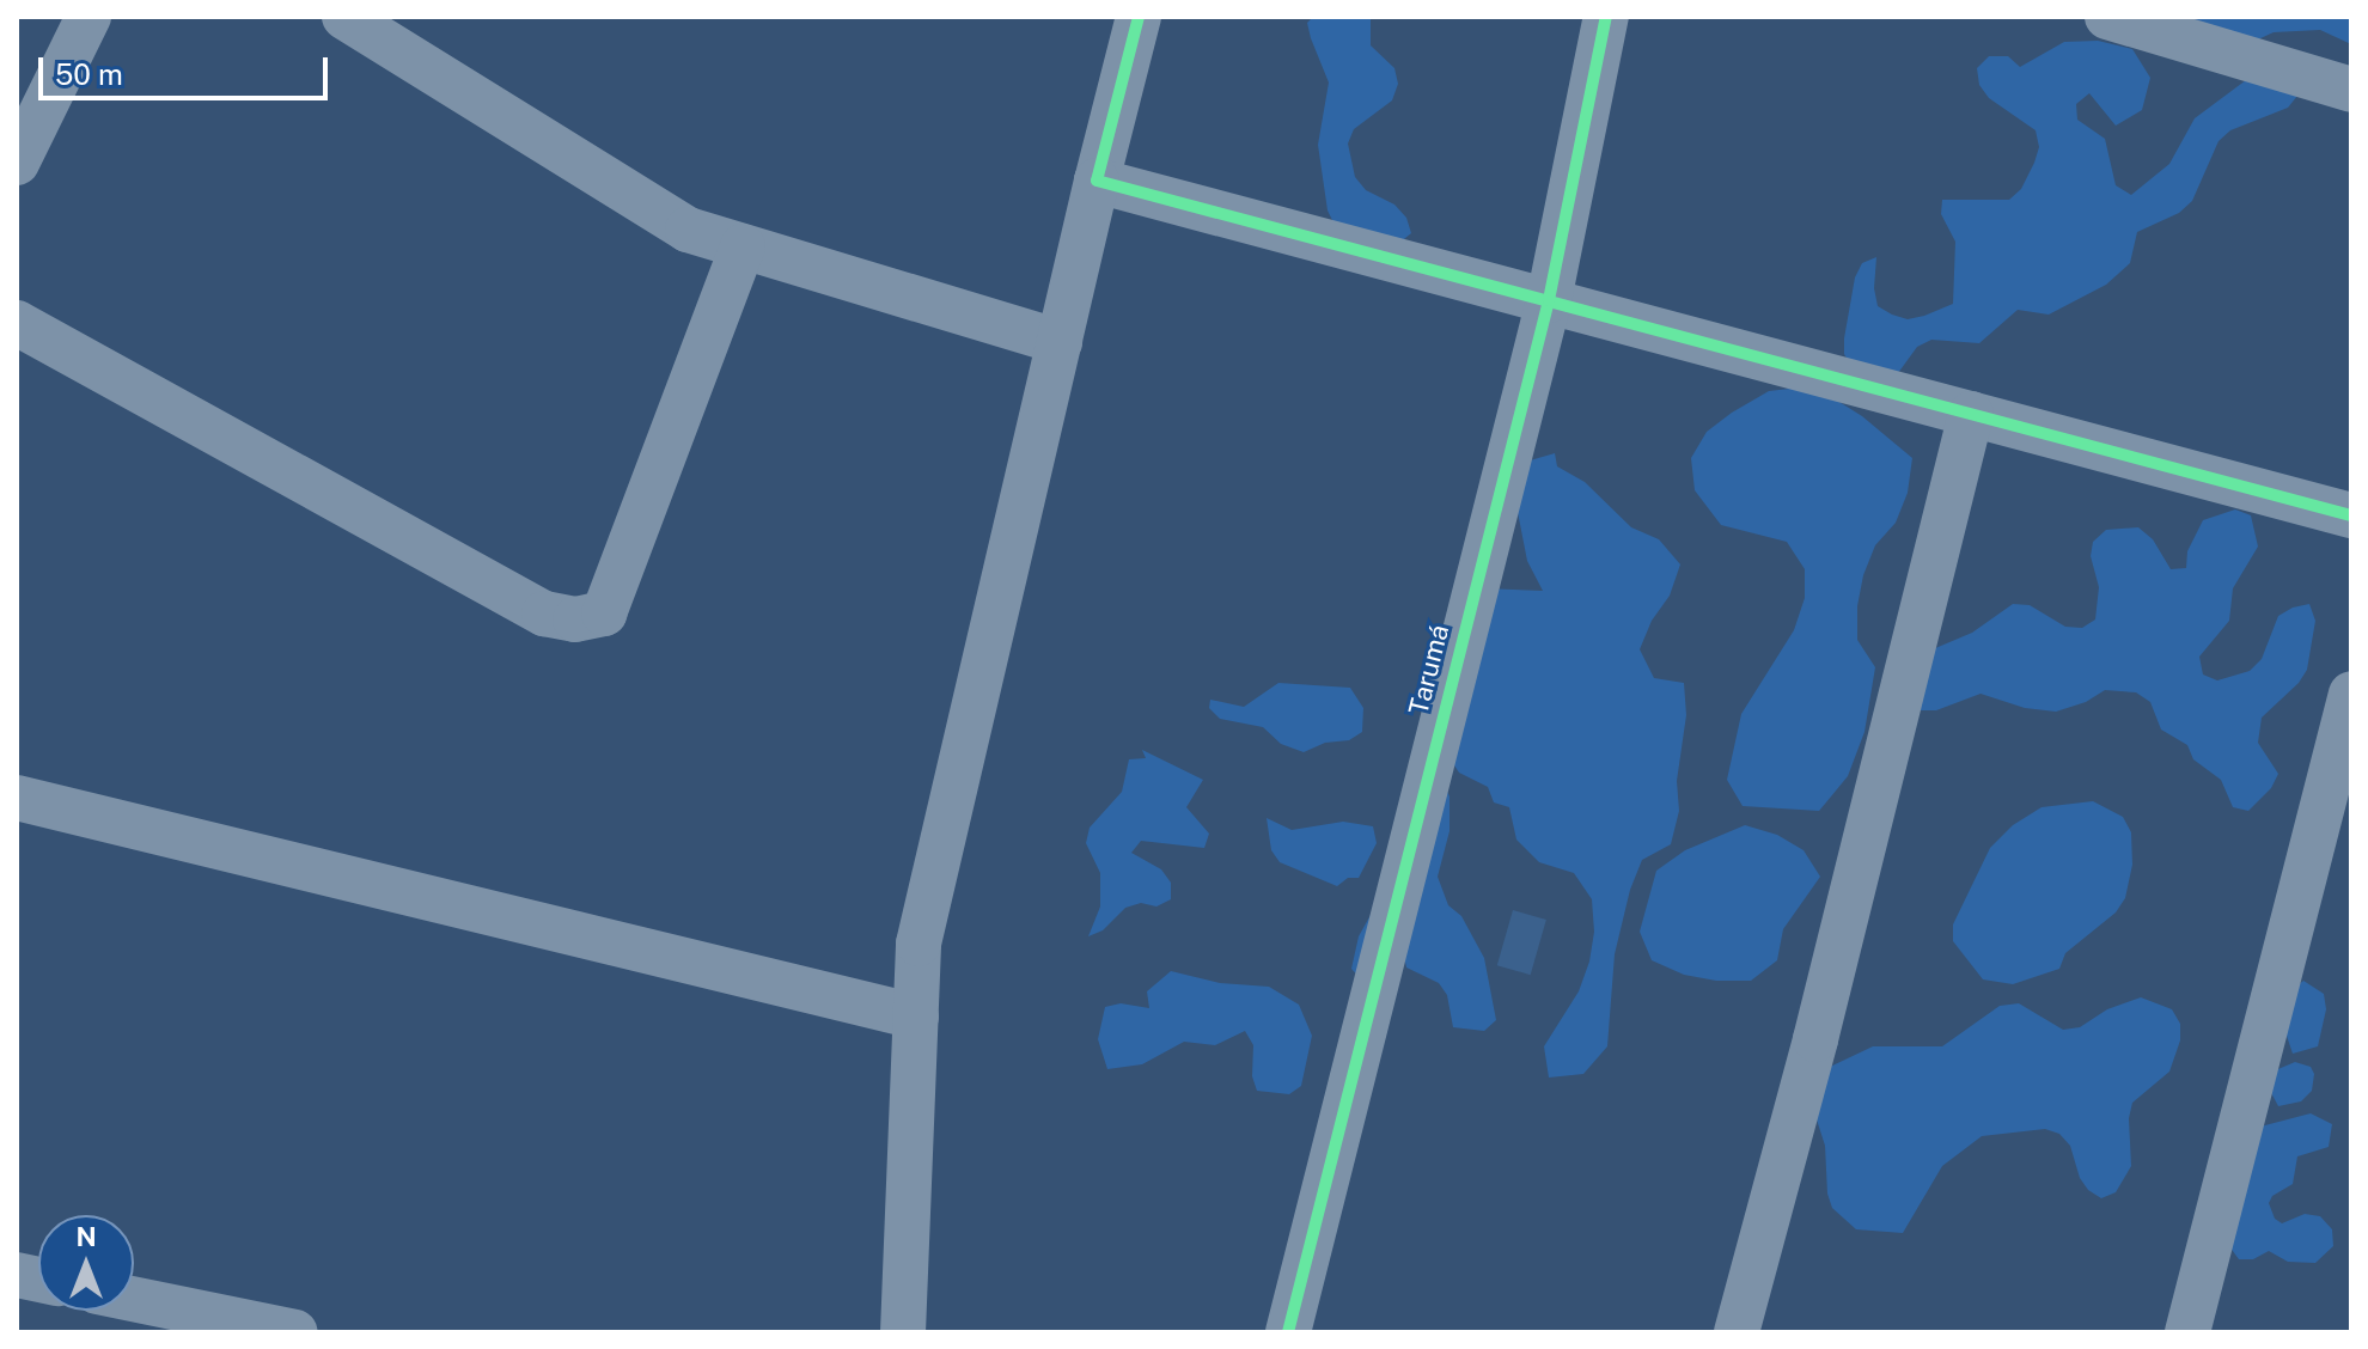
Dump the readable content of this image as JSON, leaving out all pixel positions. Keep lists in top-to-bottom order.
{
  "streets": {
    "street": ["Tarumá"]
  },
  "scale_bar": "50 m",
  "north": "top"
}
